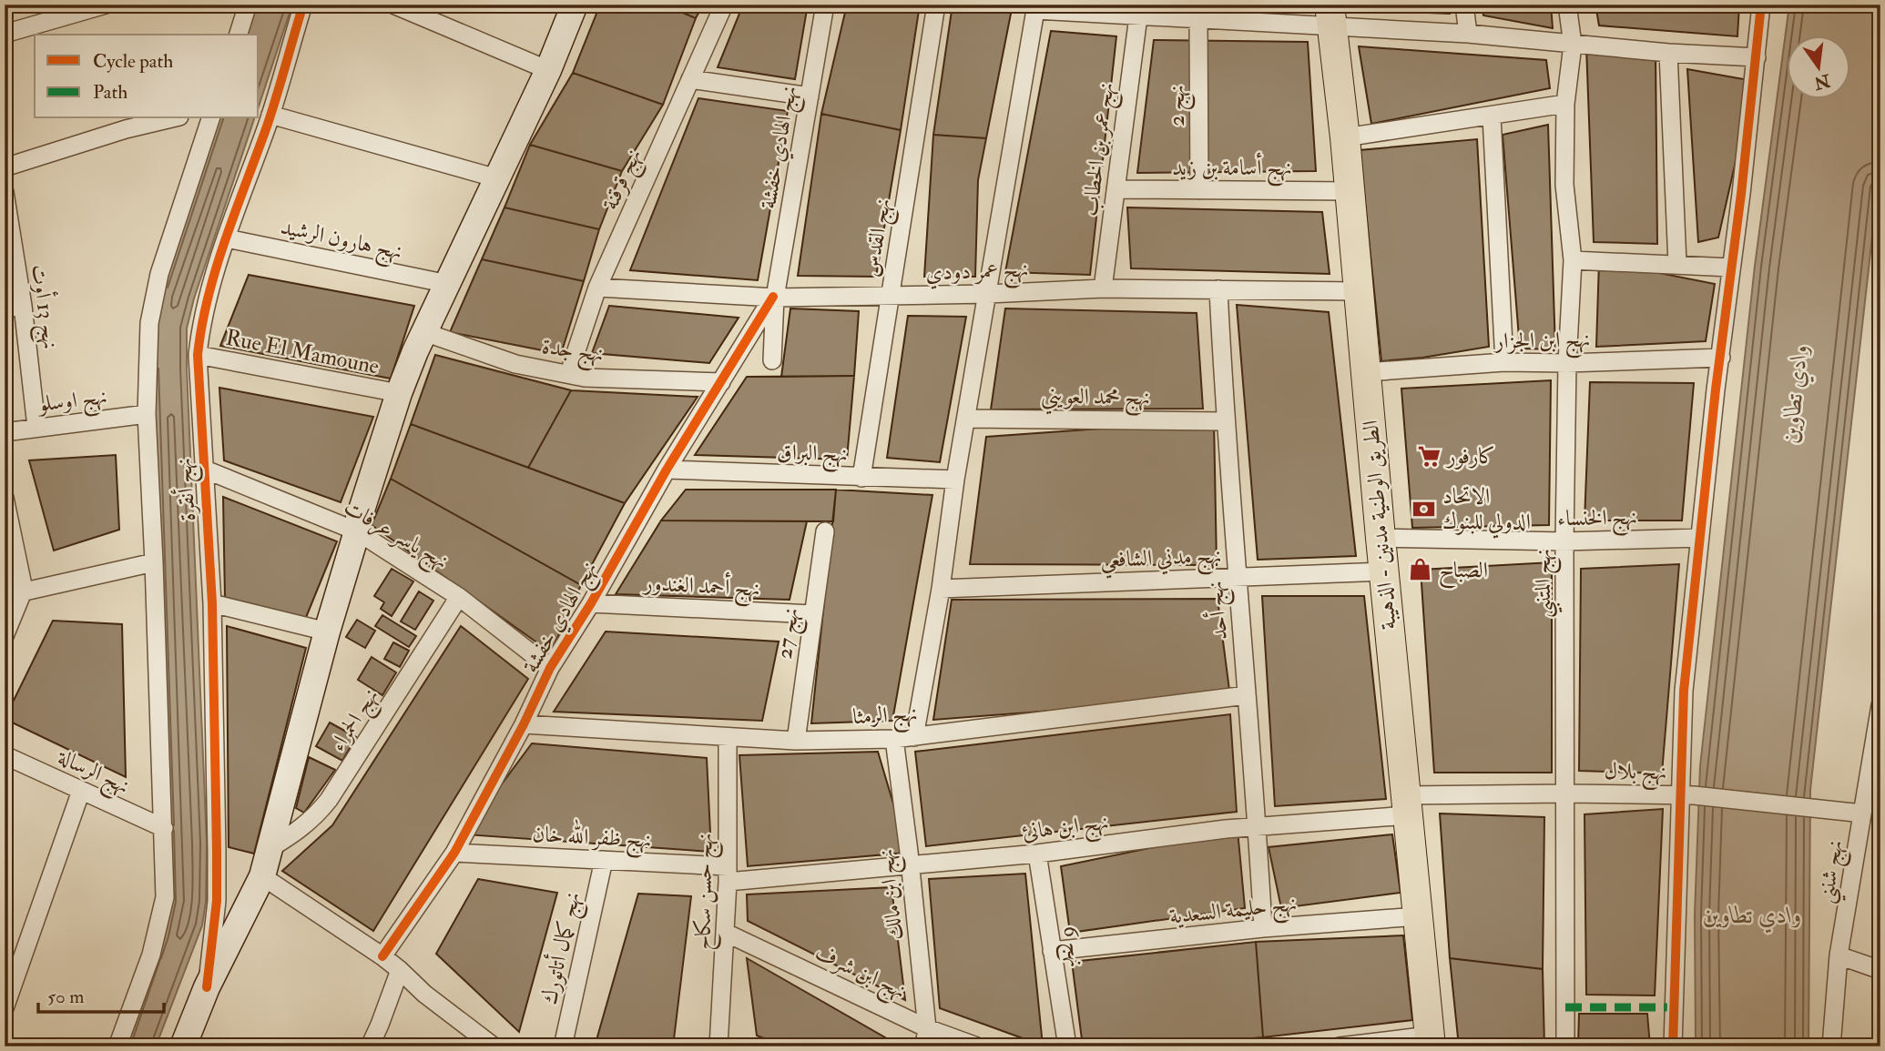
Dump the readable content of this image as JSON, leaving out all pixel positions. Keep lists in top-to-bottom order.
{
  "streets": {
    "main road": ["الطريق الوطنية مدنين - الذهيبة"],
    "street": [
      "نهج 2",
      "نهج الهادي خفشة",
      "نهج عمر بن الخطاب",
      "نهج أسامة بن زيد",
      "نهج قرقنة",
      "نهج القدس",
      "نهج هارون الرشيد",
      "نهج عمر دودي",
      "نهج 13 أوت",
      "نهج ابن الجزار",
      "نهج جدة",
      "Rue El Mamoune",
      "نهج محمد العويني",
      "نهج اوسلو",
      "نهج البراق",
      "نهج أنقرة",
      "نهج الخنساء",
      "نهج ياسر عرفات",
      "نهج مدني الشافعي",
      "نهج المتنبي",
      "نهج أحمد الغندور",
      "نهج أحد",
      "نهج 27",
      "نهج الرمثا",
      "نهج الحمراء",
      "نهج الرسالة",
      "نهج بلال",
      "نهج ابن هانئ",
      "نهج ظفر الله خان",
      "نهج شنني",
      "نهج حسن سكاح",
      "نهج ابن مالك",
      "نهج حليمة السعدية",
      "نهج 6",
      "نهج كمال أتاتورك",
      "نهج ابن شرف"
    ]
  },
  "crossings": [
    ["نهج 2", "نهج أسامة بن زيد"],
    ["نهج الهادي خفشة", "نهج عمر دودي"],
    ["نهج الهادي خفشة", "نهج جدة"],
    ["نهج الهادي خفشة", "نهج البراق"],
    ["نهج الهادي خفشة", "نهج ياسر عرفات"],
    ["نهج الهادي خفشة", "نهج أحمد الغندور"],
    ["نهج الهادي خفشة", "نهج الرمثا"],
    ["نهج الهادي خفشة", "نهج ظفر الله خان"],
    ["نهج عمر بن الخطاب", "نهج أسامة بن زيد"],
    ["نهج عمر بن الخطاب", "نهج عمر دودي"],
    ["نهج أسامة بن زيد", "الطريق الوطنية مدنين - الذهيبة"],
    ["نهج قرقنة", "نهج عمر دودي"],
    ["نهج قرقنة", "نهج جدة"],
    ["نهج القدس", "نهج عمر دودي"],
    ["نهج القدس", "نهج البراق"],
    ["نهج هارون الرشيد", "نهج أنقرة"],
    ["نهج عمر دودي", "الطريق الوطنية مدنين - الذهيبة"],
    ["نهج عمر دودي", "نهج أحد"],
    ["نهج 13 أوت", "نهج اوسلو"],
    ["نهج ابن الجزار", "الطريق الوطنية مدنين - الذهيبة"],
    ["نهج ابن الجزار", "نهج المتنبي"],
    ["Rue El Mamoune", "نهج أنقرة"],
    ["نهج محمد العويني", "نهج أحد"],
    ["نهج أنقرة", "نهج ياسر عرفات"],
    ["نهج الخنساء", "الطريق الوطنية مدنين - الذهيبة"],
    ["نهج الخنساء", "نهج المتنبي"],
    ["الطريق الوطنية مدنين - الذهيبة", "نهج مدني الشافعي"],
    ["الطريق الوطنية مدنين - الذهيبة", "نهج بلال"],
    ["الطريق الوطنية مدنين - الذهيبة", "نهج ابن هانئ"],
    ["الطريق الوطنية مدنين - الذهيبة", "نهج حليمة السعدية"],
    ["نهج ياسر عرفات", "نهج الحمراء"],
    ["نهج مدني الشافعي", "نهج أحد"],
    ["نهج المتنبي", "نهج بلال"],
    ["نهج أحمد الغندور", "نهج 27"],
    ["نهج أحد", "نهج الرمثا"],
    ["نهج أحد", "نهج ابن هانئ"],
    ["نهج أحد", "نهج حليمة السعدية"],
    ["نهج 27", "نهج الرمثا"],
    ["نهج الرمثا", "نهج حسن سكاح"],
    ["نهج الرمثا", "نهج ابن مالك"],
    ["نهج بلال", "نهج ابن هانئ"],
    ["نهج بلال", "نهج شنني"],
    ["نهج ابن هانئ", "نهج ظفر الله خان"],
    ["نهج ابن هانئ", "نهج حسن سكاح"],
    ["نهج ابن هانئ", "نهج ابن مالك"],
    ["نهج ابن هانئ", "نهج 6"],
    ["نهج ظفر الله خان", "نهج حسن سكاح"],
    ["نهج ظفر الله خان", "نهج كمال أتاتورك"],
    ["نهج حسن سكاح", "نهج ابن شرف"],
    ["نهج ابن مالك", "نهج ابن شرف"],
    ["نهج حليمة السعدية", "نهج 6"]
  ],
  "water": ["وادي تطاوين"],
  "places": {
    "supermarket": ["كارفور"],
    "bank": ["الاتحاد الدولي للبنوك"],
    "shop": ["الصباح"]
  },
  "legend": ["Cycle path", "Path"],
  "scale_bar": "50 m",
  "north": "bottom"
}
